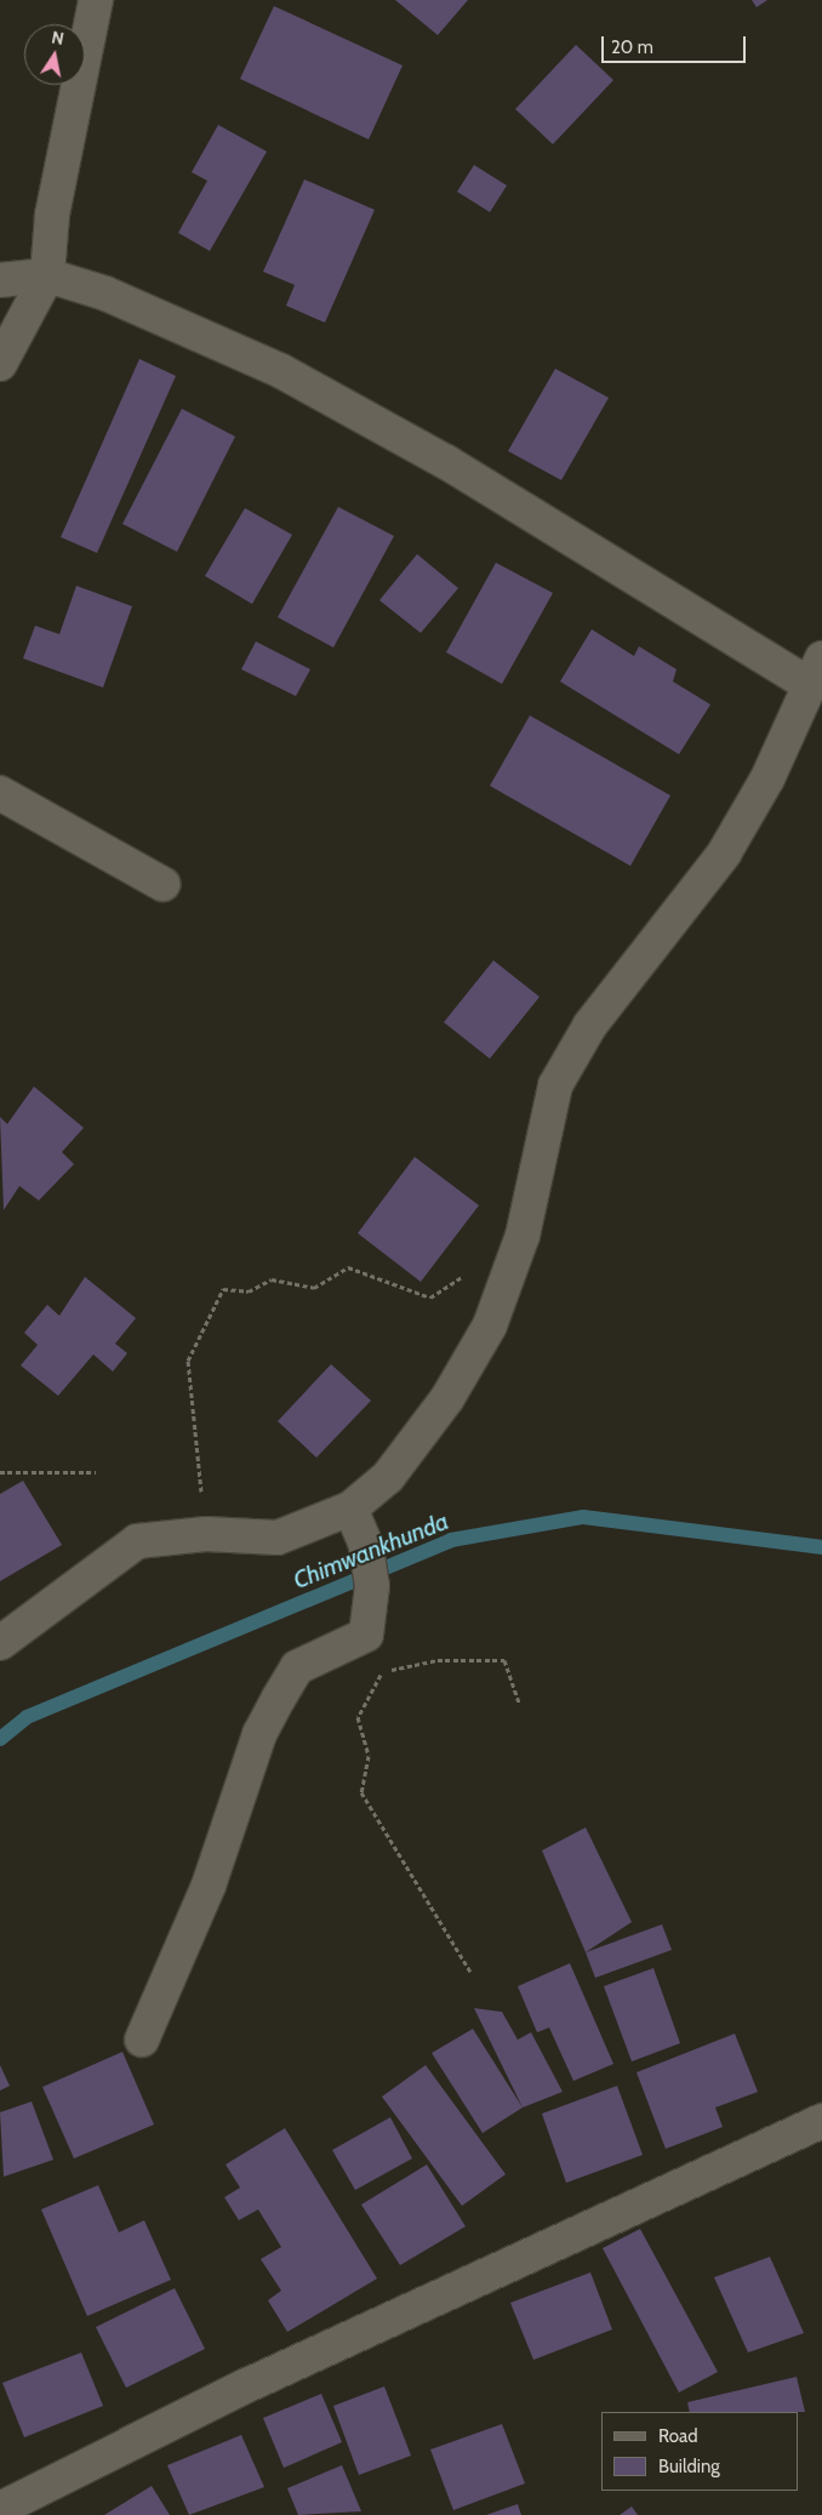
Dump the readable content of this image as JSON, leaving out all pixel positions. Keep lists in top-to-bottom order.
{
  "water": ["Chimwankhunda"],
  "legend": ["Road", "Building"],
  "scale_bar": "20 m",
  "north": "top"
}
